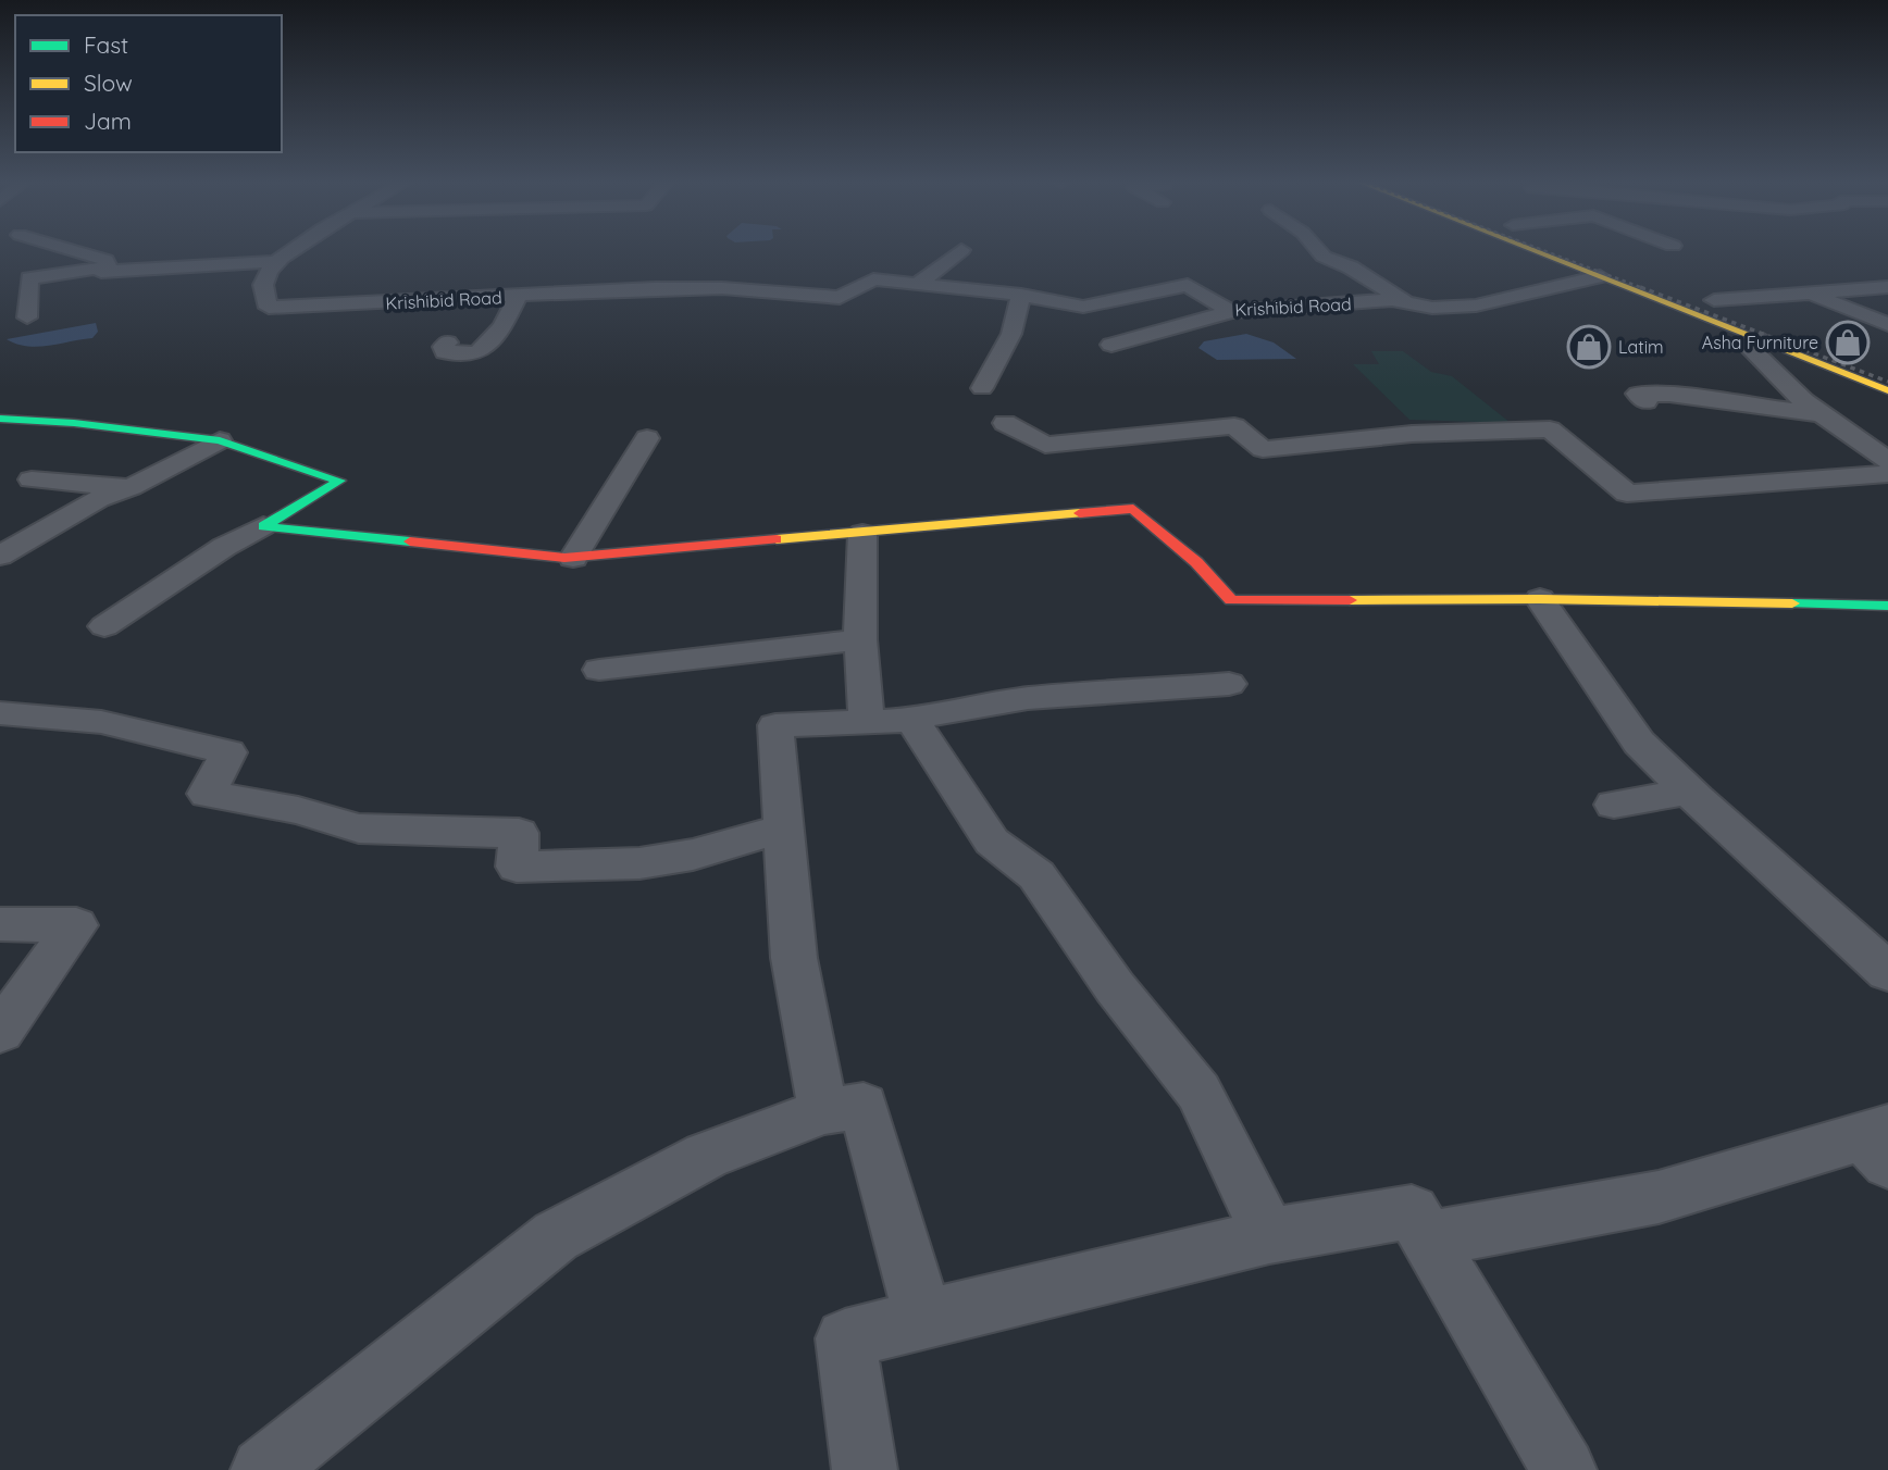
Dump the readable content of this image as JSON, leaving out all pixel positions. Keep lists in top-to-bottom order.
{
  "streets": {
    "street": ["Krishibid Road"]
  },
  "places": {
    "shop": ["Asha Furniture", "Latim"]
  },
  "legend": ["Fast", "Slow", "Jam"]
}
